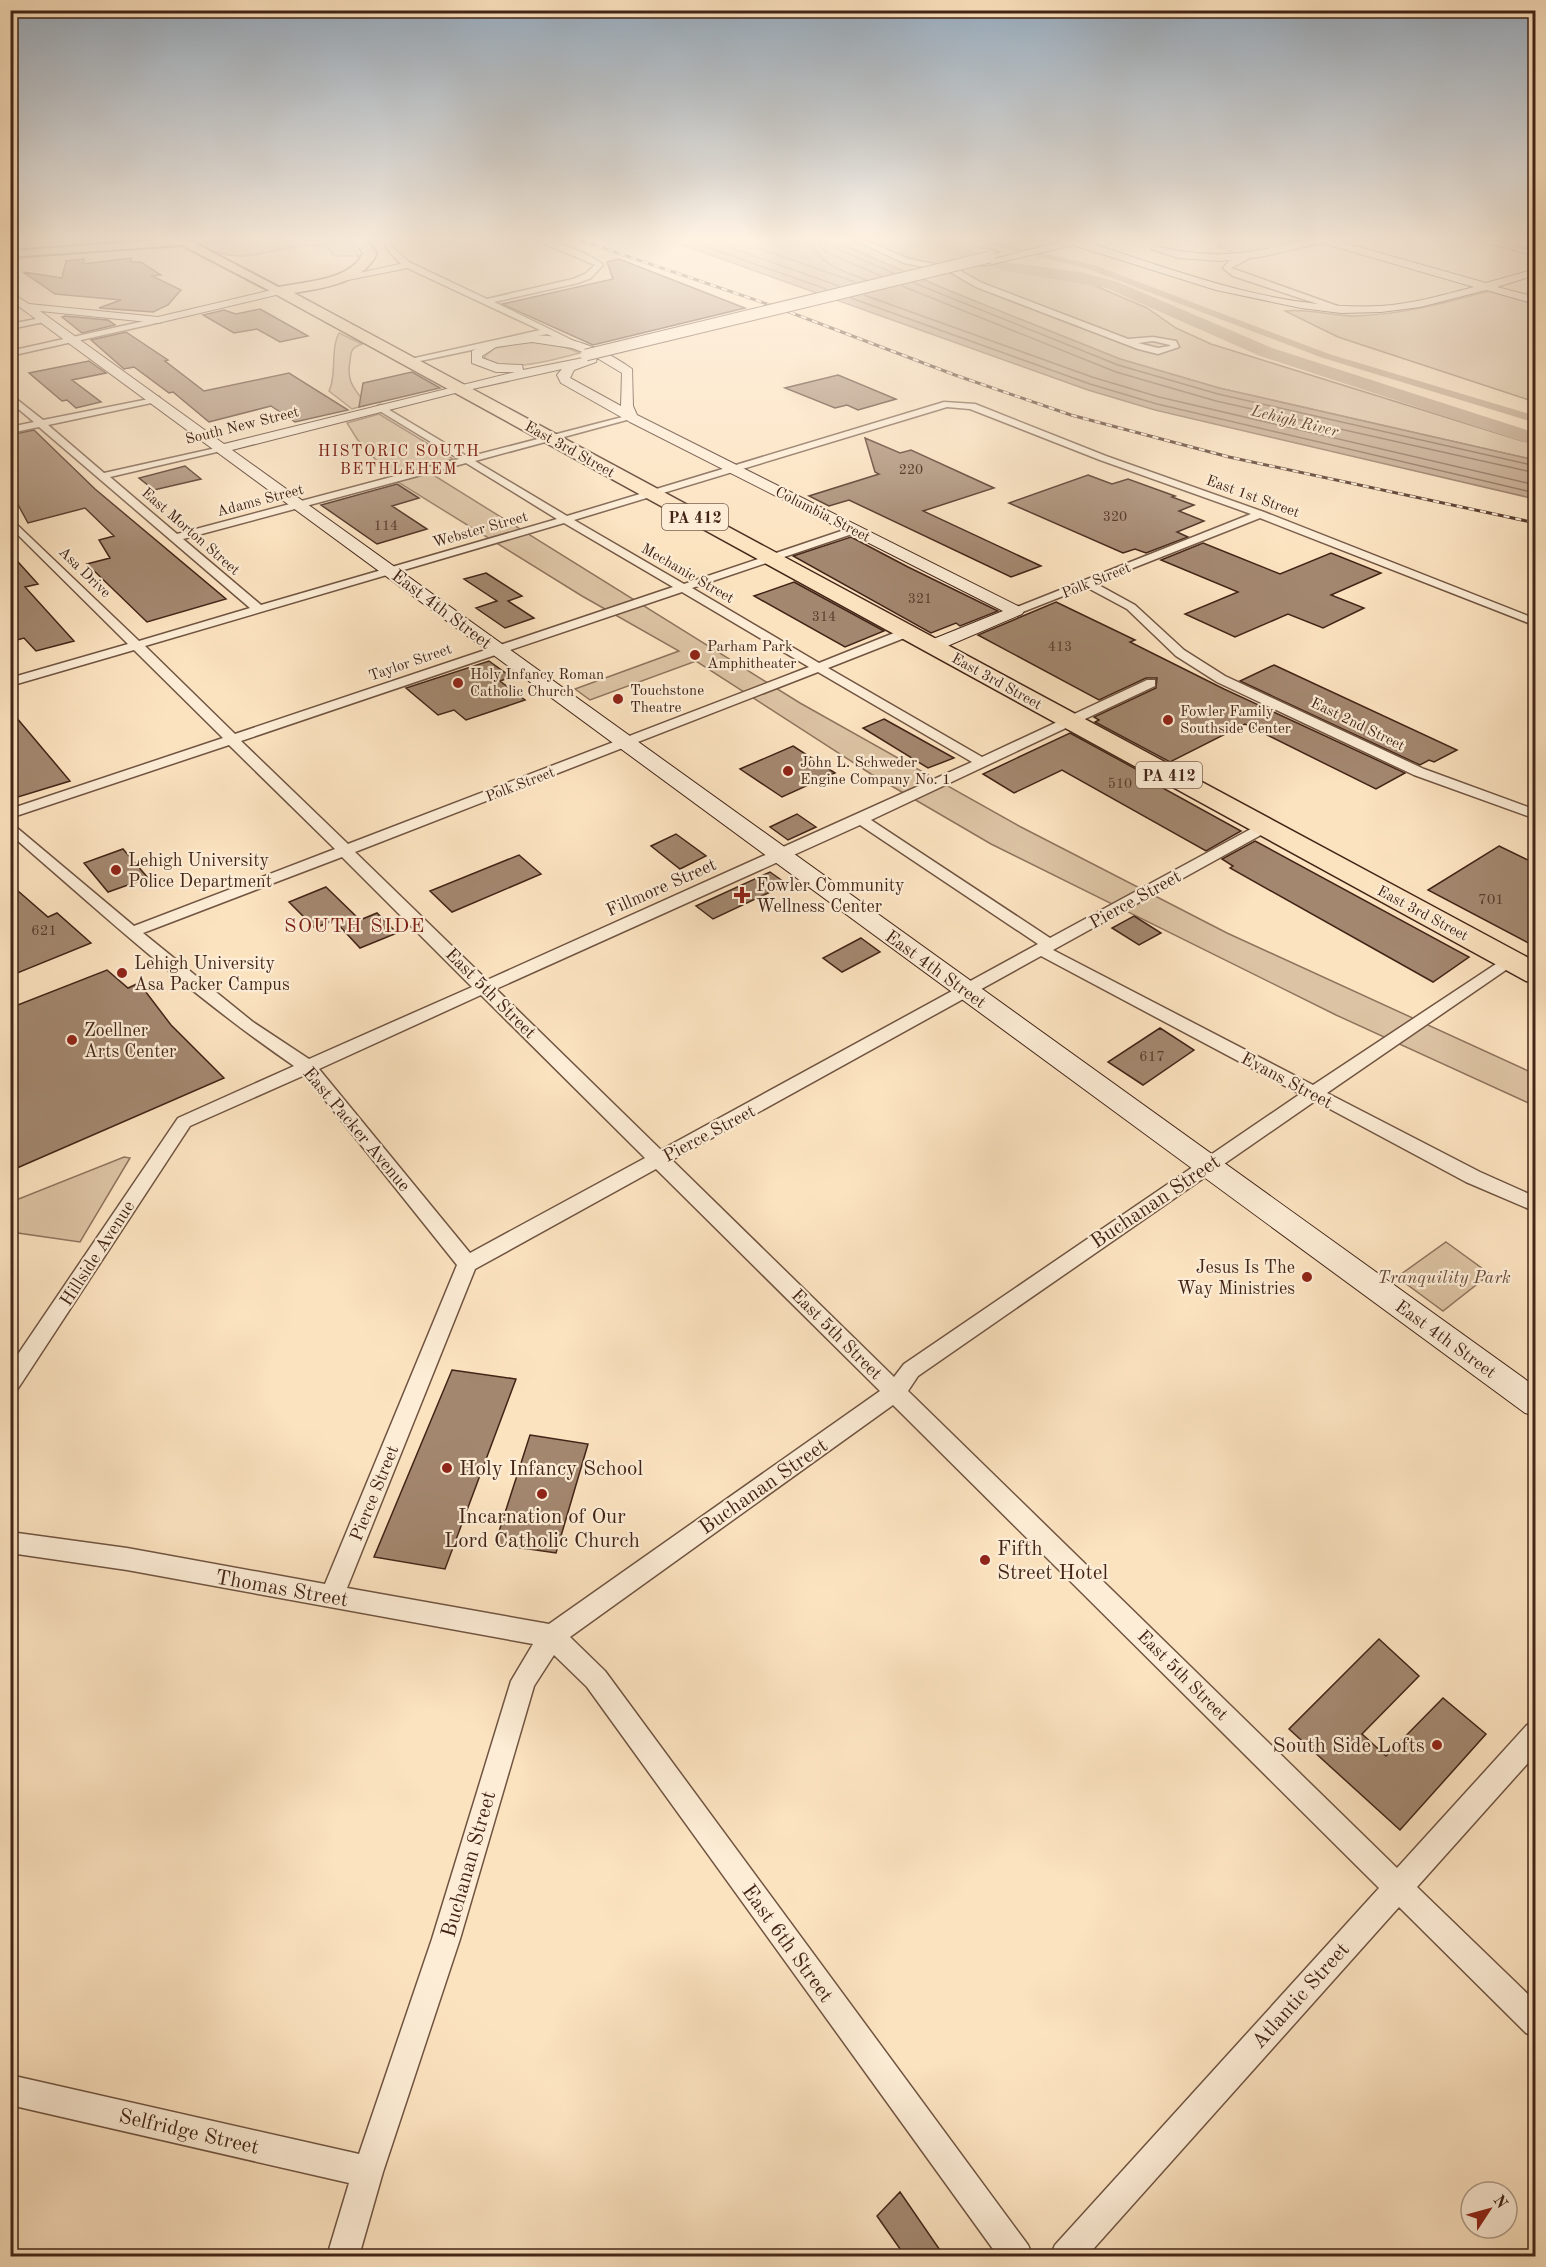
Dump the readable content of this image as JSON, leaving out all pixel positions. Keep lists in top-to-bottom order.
{
  "streets": {
    "highway": ["East 3rd Street", "PA 412"],
    "main road": [
      "South New Street",
      "Columbia Street",
      "Polk Street",
      "East 4th Street"
    ],
    "street": [
      "East 1st Street",
      "Adams Street",
      "Webster Street",
      "East Morton Street",
      "Asa Drive",
      "Mechanic Street",
      "Taylor Street",
      "East 2nd Street",
      "Fillmore Street",
      "Pierce Street",
      "East 5th Street",
      "Evans Street",
      "East Packer Avenue",
      "Buchanan Street",
      "Hillside Avenue",
      "Thomas Street",
      "East 6th Street",
      "Atlantic Street",
      "Selfridge Street"
    ]
  },
  "crossings": [
    ["South New Street", "East 3rd Street"],
    ["South New Street", "PA 412"],
    ["South New Street", "East Morton Street"],
    ["South New Street", "Mechanic Street"],
    ["South New Street", "East 4th Street"],
    ["East 3rd Street", "Adams Street"],
    ["East 3rd Street", "PA 412"],
    ["East 3rd Street", "Webster Street"],
    ["East 3rd Street", "Polk Street"],
    ["East 3rd Street", "Taylor Street"],
    ["East 3rd Street", "Fillmore Street"],
    ["East 3rd Street", "Pierce Street"],
    ["East 3rd Street", "Buchanan Street"],
    ["East 1st Street", "Webster Street"],
    ["East 1st Street", "Polk Street"],
    ["Adams Street", "Columbia Street"],
    ["Adams Street", "East Morton Street"],
    ["Adams Street", "Mechanic Street"],
    ["Adams Street", "East 4th Street"],
    ["Columbia Street", "Webster Street"],
    ["Columbia Street", "Polk Street"],
    ["Columbia Street", "Taylor Street"],
    ["Webster Street", "East Morton Street"],
    ["Webster Street", "Asa Drive"],
    ["Webster Street", "Mechanic Street"],
    ["Webster Street", "East 4th Street"],
    ["Webster Street", "East 5th Street"],
    ["Asa Drive", "East 5th Street"],
    ["Mechanic Street", "Polk Street"],
    ["Mechanic Street", "Taylor Street"],
    ["Mechanic Street", "Fillmore Street"],
    ["Polk Street", "East 4th Street"],
    ["Polk Street", "East 2nd Street"],
    ["Polk Street", "East 5th Street"],
    ["Polk Street", "East Packer Avenue"],
    ["East 4th Street", "Taylor Street"],
    ["East 4th Street", "Fillmore Street"],
    ["East 4th Street", "Pierce Street"],
    ["East 4th Street", "Buchanan Street"],
    ["Taylor Street", "East 5th Street"],
    ["Fillmore Street", "East 5th Street"],
    ["Fillmore Street", "Evans Street"],
    ["Fillmore Street", "East Packer Avenue"],
    ["Fillmore Street", "Hillside Avenue"],
    ["Pierce Street", "East 5th Street"],
    ["Pierce Street", "Evans Street"],
    ["Pierce Street", "East Packer Avenue"],
    ["Pierce Street", "Thomas Street"],
    ["East 5th Street", "Buchanan Street"],
    ["East 5th Street", "Atlantic Street"],
    ["Evans Street", "Buchanan Street"],
    ["Buchanan Street", "Thomas Street"],
    ["Buchanan Street", "East 6th Street"],
    ["Buchanan Street", "Selfridge Street"],
    ["Thomas Street", "East 6th Street"]
  ],
  "districts": ["HISTORIC SOUTH BETHLEHEM", "SOUTH SIDE"],
  "water": ["Lehigh River"],
  "parks": ["Tranquility Park"],
  "places": {
    "other": [
      "Parham Park Amphitheater",
      "Holy Infancy Roman Catholic Church",
      "Touchstone Theatre",
      "Fowler Family Southside Center",
      "John L. Schweder Engine Company No. 1",
      "Lehigh University Police Department",
      "Lehigh University Asa Packer Campus",
      "Zoellner Arts Center",
      "Jesus Is The Way Ministries",
      "Holy Infancy School",
      "Incarnation of Our Lord Catholic Church",
      "Fifth Street Hotel",
      "South Side Lofts"
    ],
    "health": ["Fowler Community Wellness Center"]
  },
  "house_numbers": [
    "220",
    "320",
    "114",
    "321",
    "314",
    "413",
    "510",
    "701",
    "621",
    "617"
  ],
  "north": "top right"
}
